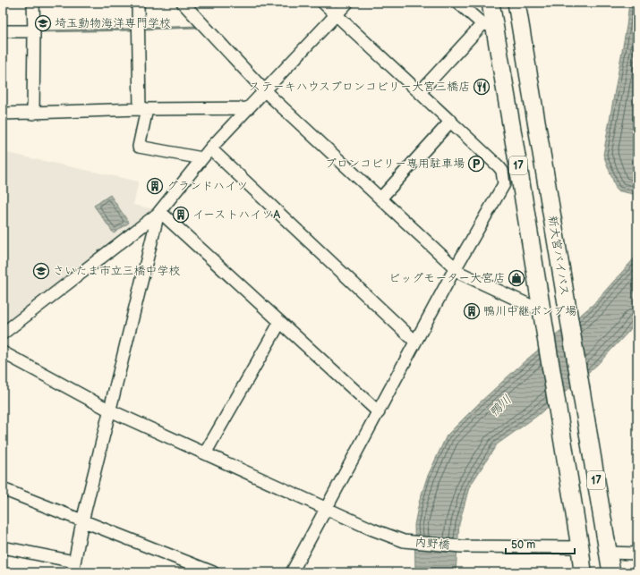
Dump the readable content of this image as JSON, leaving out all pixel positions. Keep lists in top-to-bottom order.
{
  "streets": {
    "highway": ["17", "新大宮バイパス"],
    "street": ["内野橋"]
  },
  "crossings": [
    ["17", "内野橋"]
  ],
  "water": ["鴨川"],
  "places": {
    "school or university": ["埼玉動物海洋専門学校", "さいたま市立三橋中学校"],
    "restaurant": ["ステーキハウスブロンコビリー大宮三橋店"],
    "parking": ["ブロンコビリー専用駐車場"],
    "building": ["グランドハイツ", "イーストハイツA", "鴨川中継ポンプ場"],
    "shop": ["ビッグモーター大宮店"]
  },
  "scale_bar": "50 m"
}
